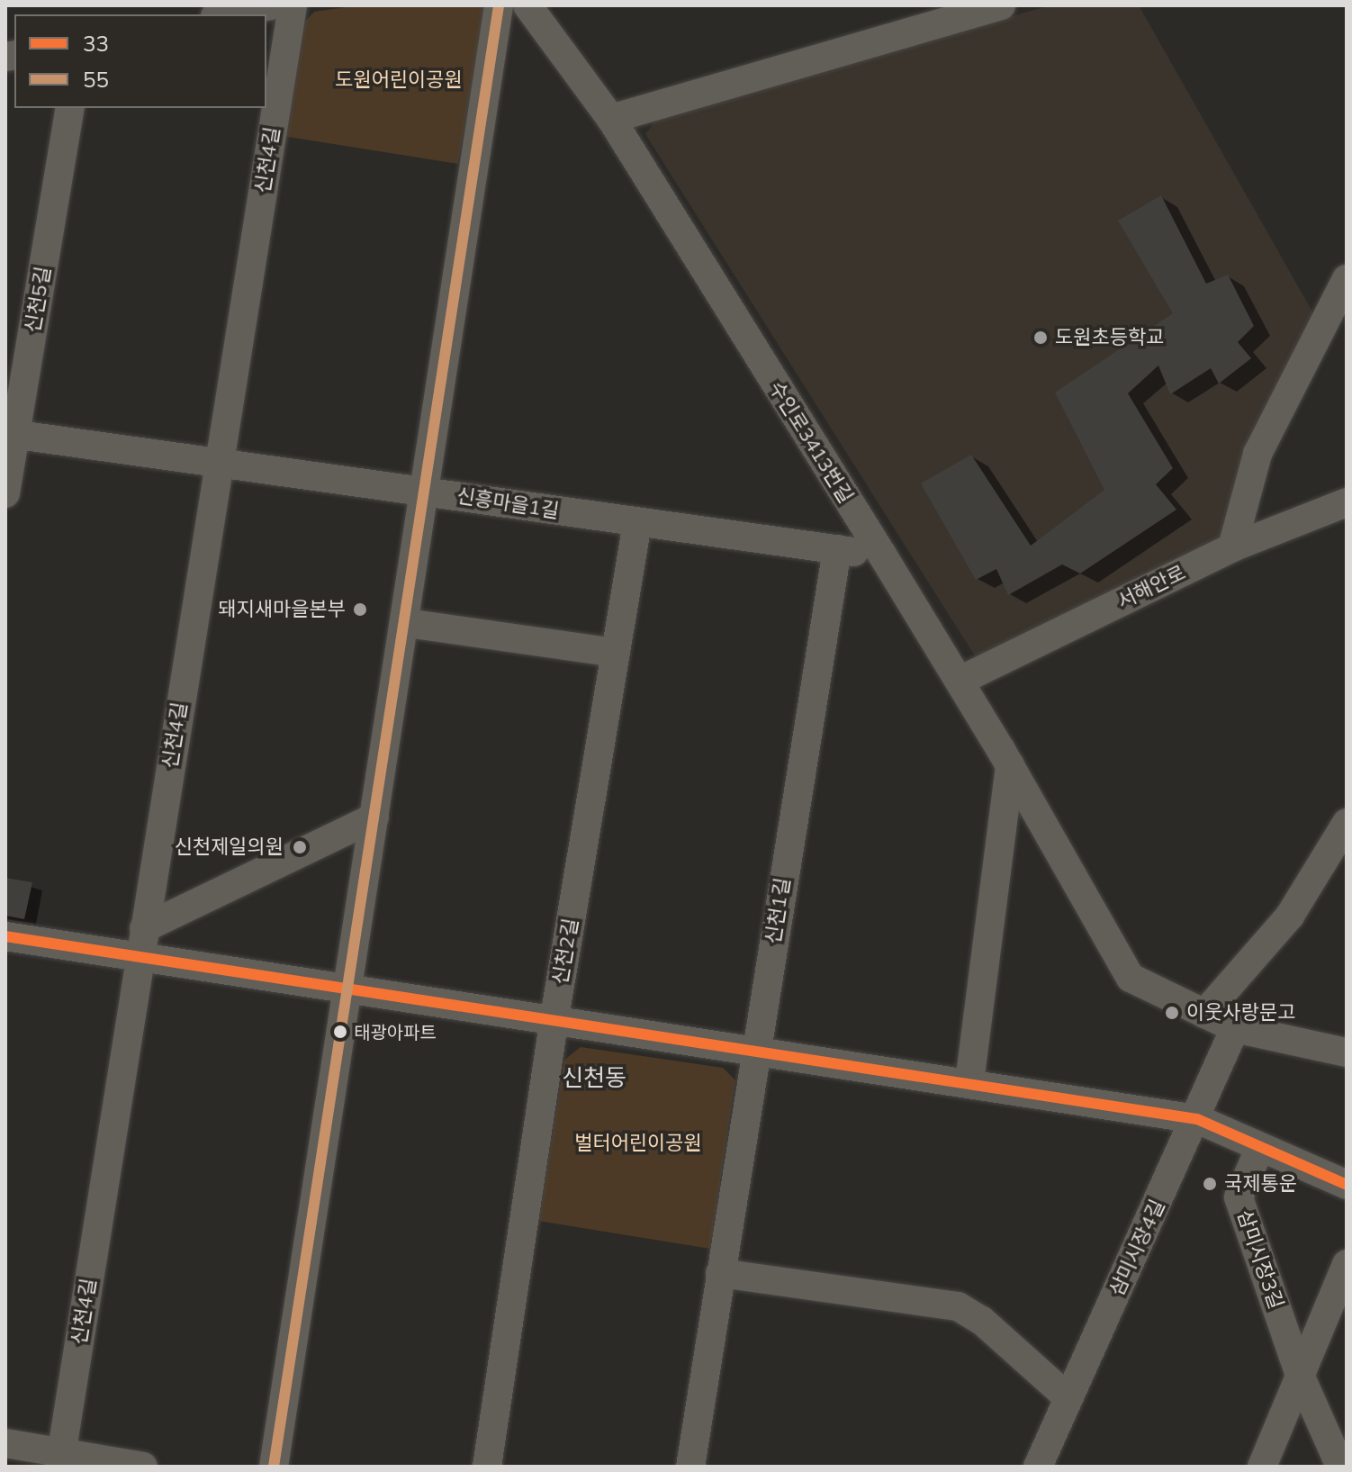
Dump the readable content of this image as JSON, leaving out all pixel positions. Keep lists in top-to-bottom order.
{
  "streets": {
    "street": [
      "신천4길",
      "신천5길",
      "수인로3413번길",
      "신흥마을1길",
      "서해안로",
      "신천1길",
      "신천2길",
      "삼미시장4길",
      "삼미시장3길"
    ]
  },
  "crossings": [
    ["신천4길", "신흥마을1길"],
    ["신천5길", "신흥마을1길"],
    ["수인로3413번길", "신흥마을1길"],
    ["수인로3413번길", "서해안로"],
    ["수인로3413번길", "삼미시장4길"],
    ["신흥마을1길", "신천1길"],
    ["신흥마을1길", "신천2길"]
  ],
  "districts": ["신천동"],
  "parks": ["도원어린이공원", "벌터어린이공원"],
  "places": [
    "도원초등학교",
    "돼지새마을본부",
    "신천제일의원",
    "이웃사랑문고",
    "태광아파트",
    "국제통운"
  ],
  "lines": ["transit line 55", "transit line 33"],
  "legend": ["33", "55"]
}
